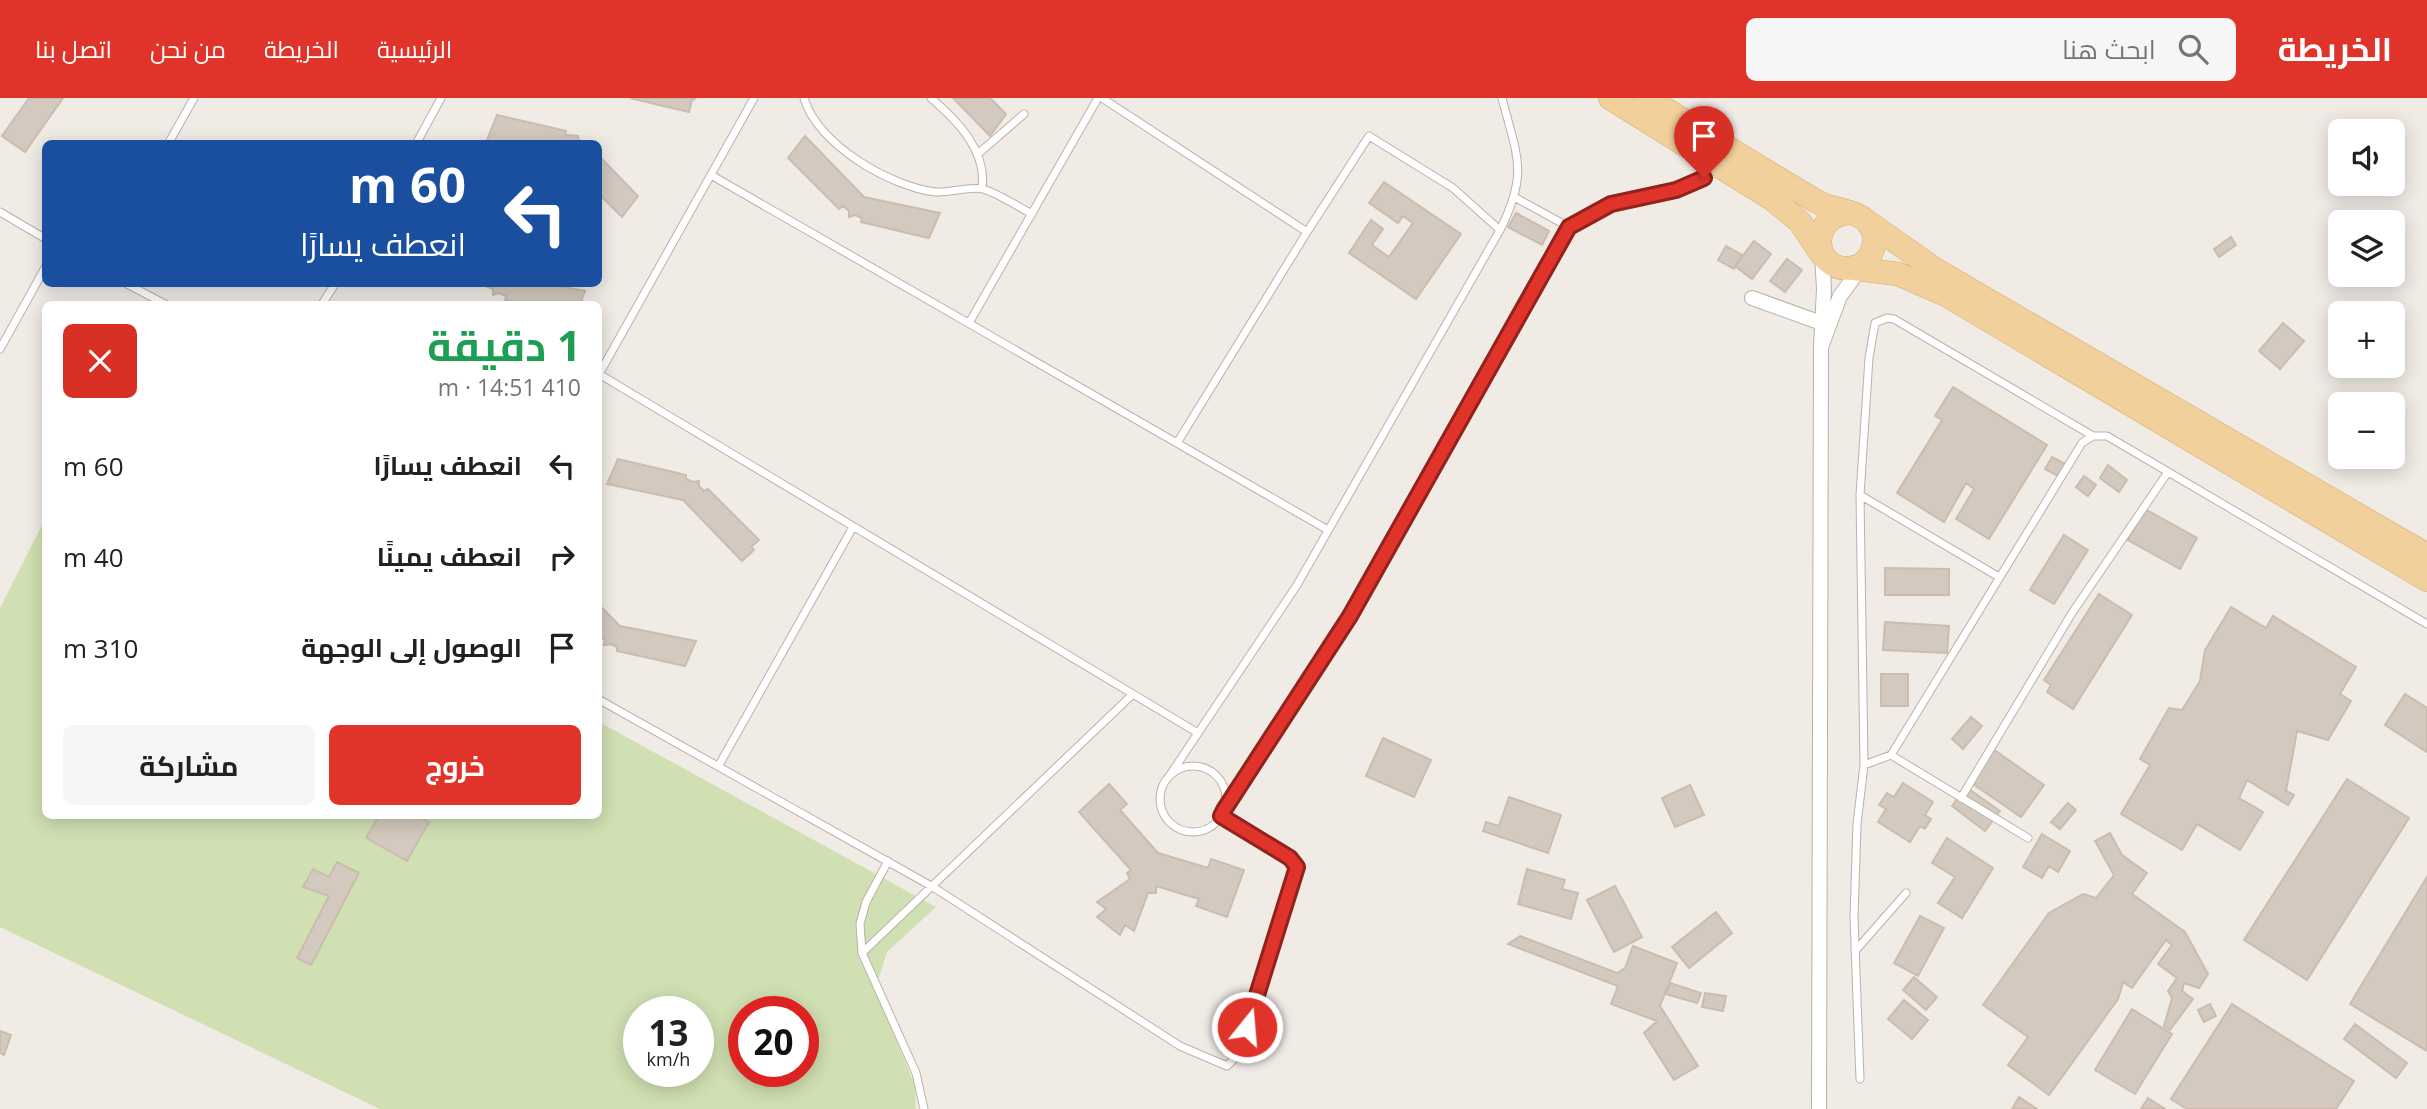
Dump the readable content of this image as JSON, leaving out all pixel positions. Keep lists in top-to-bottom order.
{
  "page": {
    "header": "الخريطة",
    "search": "ابحث هنا",
    "nav": [
      "الرئيسية",
      "الخريطة",
      "من نحن",
      "اتصل بنا"
    ],
    "map_buttons": ["+", "−"],
    "turn": ["60 m", "انعطف يسارًا"],
    "heading": ["1 دقيقة", "410 m · 14:51"],
    "list": [
      {
        "name": "انعطف يسارًا",
        "value": "60 m"
      },
      {
        "name": "انعطف يمينًا",
        "value": "40 m"
      },
      {
        "name": "الوصول إلى الوجهة",
        "value": "310 m"
      }
    ],
    "buttons": ["خروج", "مشاركة"],
    "speed": "13 km/h",
    "limit": "20"
  }
}
